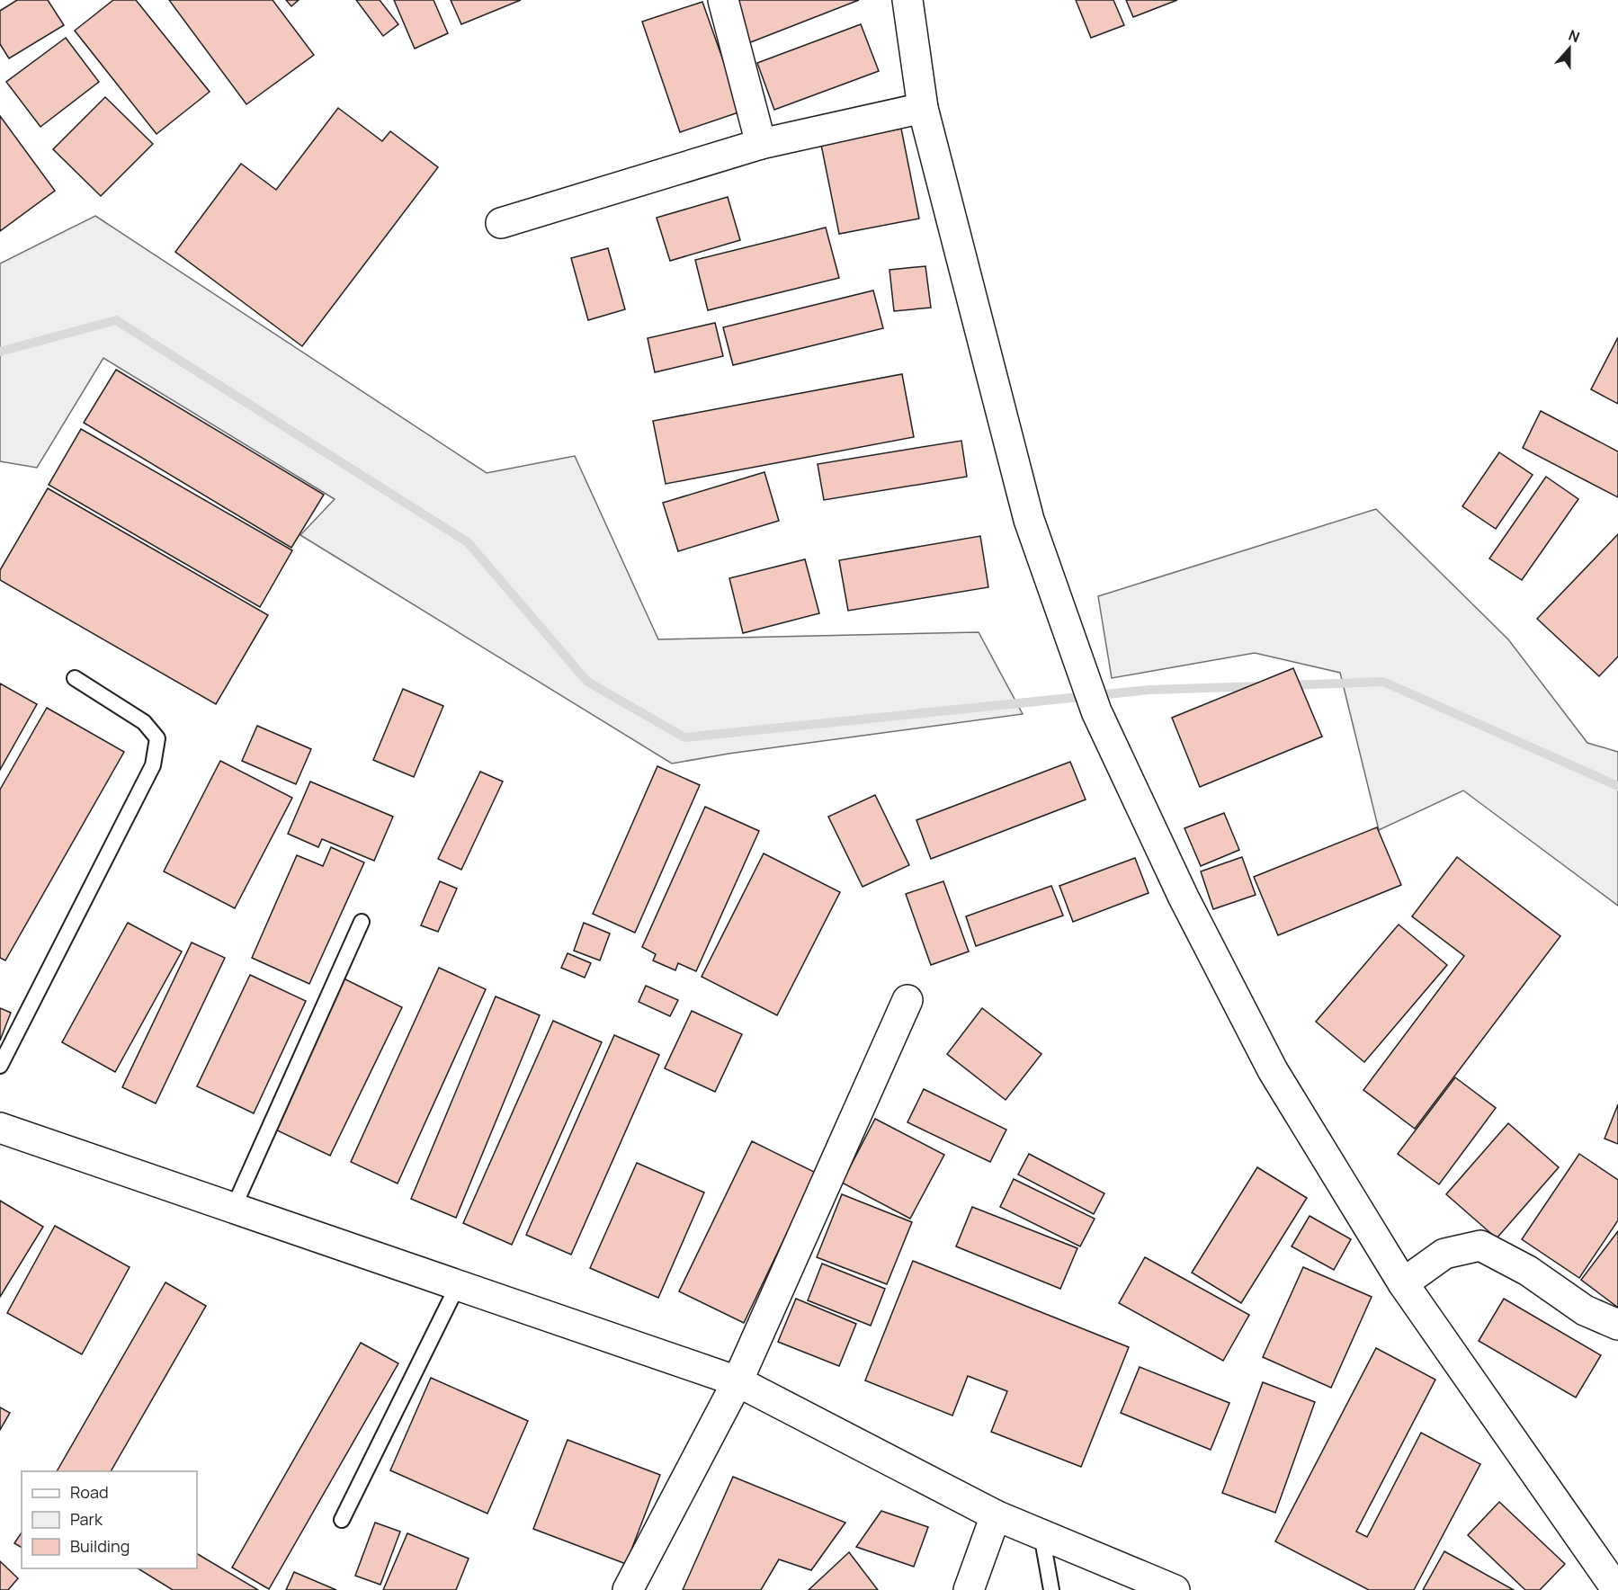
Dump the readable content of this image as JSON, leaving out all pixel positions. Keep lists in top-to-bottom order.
{
  "legend": ["Road", "Park", "Building"],
  "north": "top"
}
